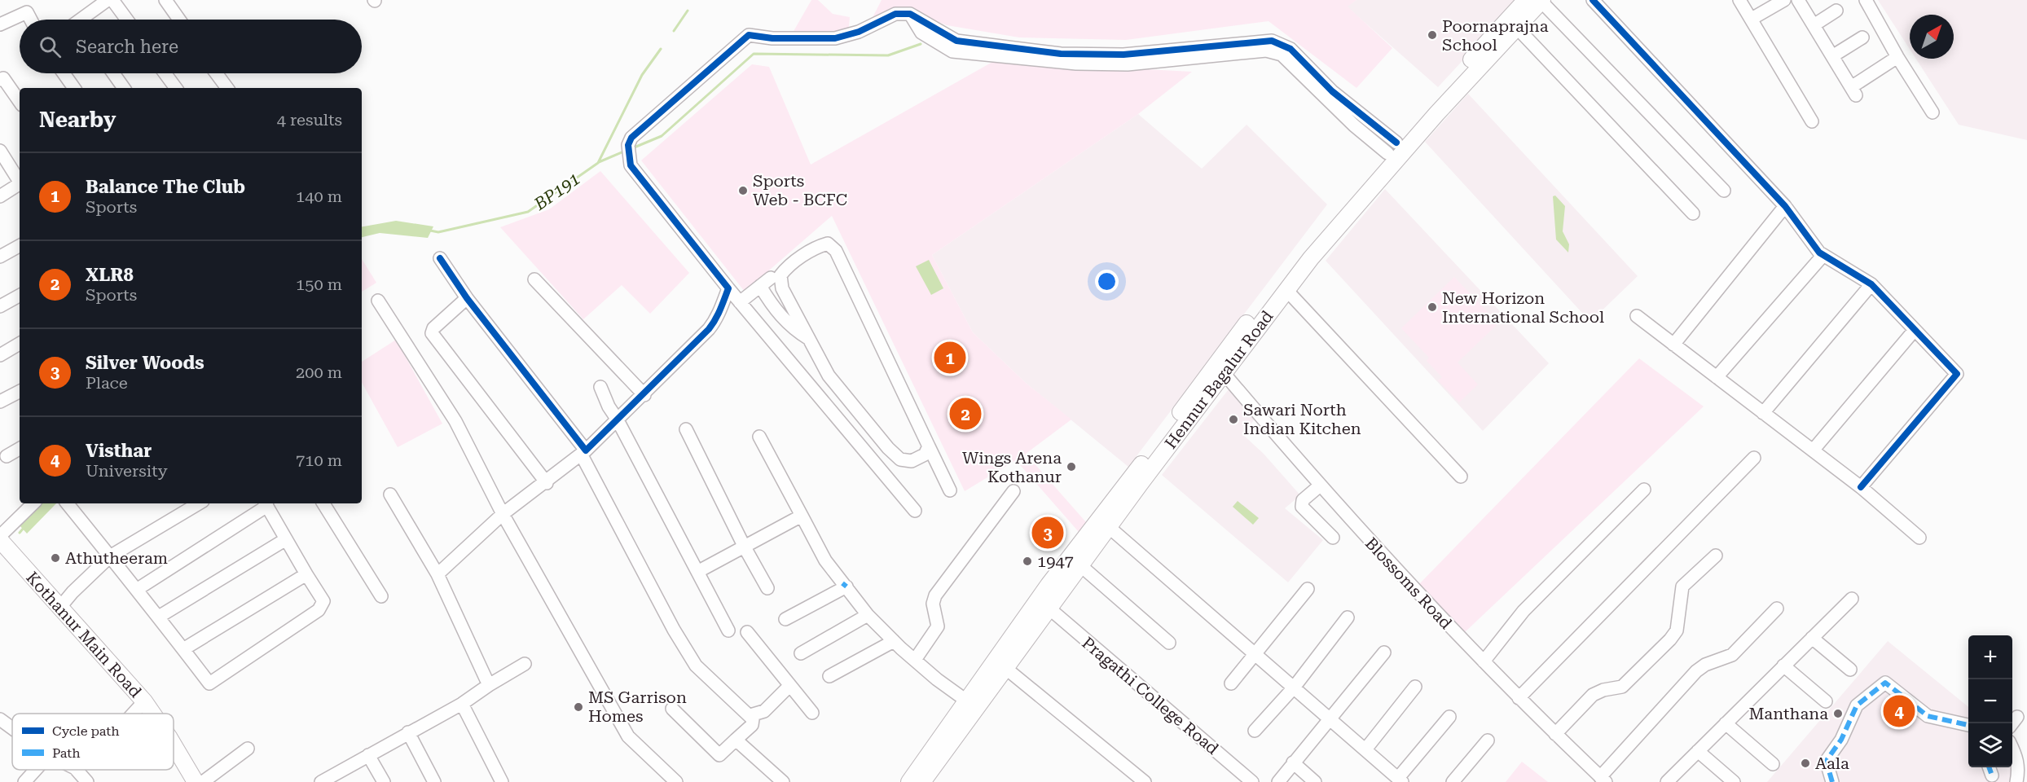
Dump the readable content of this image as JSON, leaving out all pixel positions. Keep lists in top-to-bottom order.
{
  "streets": {
    "main road": ["Hennur Bagalur Road", "Kothanur Main Road"],
    "street": ["Blossoms Road", "Pragathi College Road"]
  },
  "crossings": [
    ["Hennur Bagalur Road", "Blossoms Road"],
    ["Hennur Bagalur Road", "Pragathi College Road"]
  ],
  "water": ["BP191"],
  "places": [
    "Poornaprajna School",
    "Sports Web - BCFC",
    "New Horizon International School",
    "Sawari North Indian Kitchen",
    "Wings Arena Kothanur",
    "Athutheeram",
    "1947",
    "MS Garrison Homes",
    "Manthana",
    "Aala"
  ],
  "legend": ["Cycle path", "Path"],
  "north": "top right",
  "page": {
    "search": "Search here",
    "heading": ["Nearby", "4 results"],
    "list": [
      {
        "mark": "1",
        "name": "Balance The Club",
        "note": "Sports",
        "value": "140 m"
      },
      {
        "mark": "2",
        "name": "XLR8",
        "note": "Sports",
        "value": "150 m"
      },
      {
        "mark": "3",
        "name": "Silver Woods",
        "note": "Place",
        "value": "200 m"
      },
      {
        "mark": "4",
        "name": "Visthar",
        "note": "University",
        "value": "710 m"
      }
    ],
    "pins": [
      "1",
      "2",
      "3",
      "4"
    ],
    "map_buttons": ["+", "−"]
  }
}
